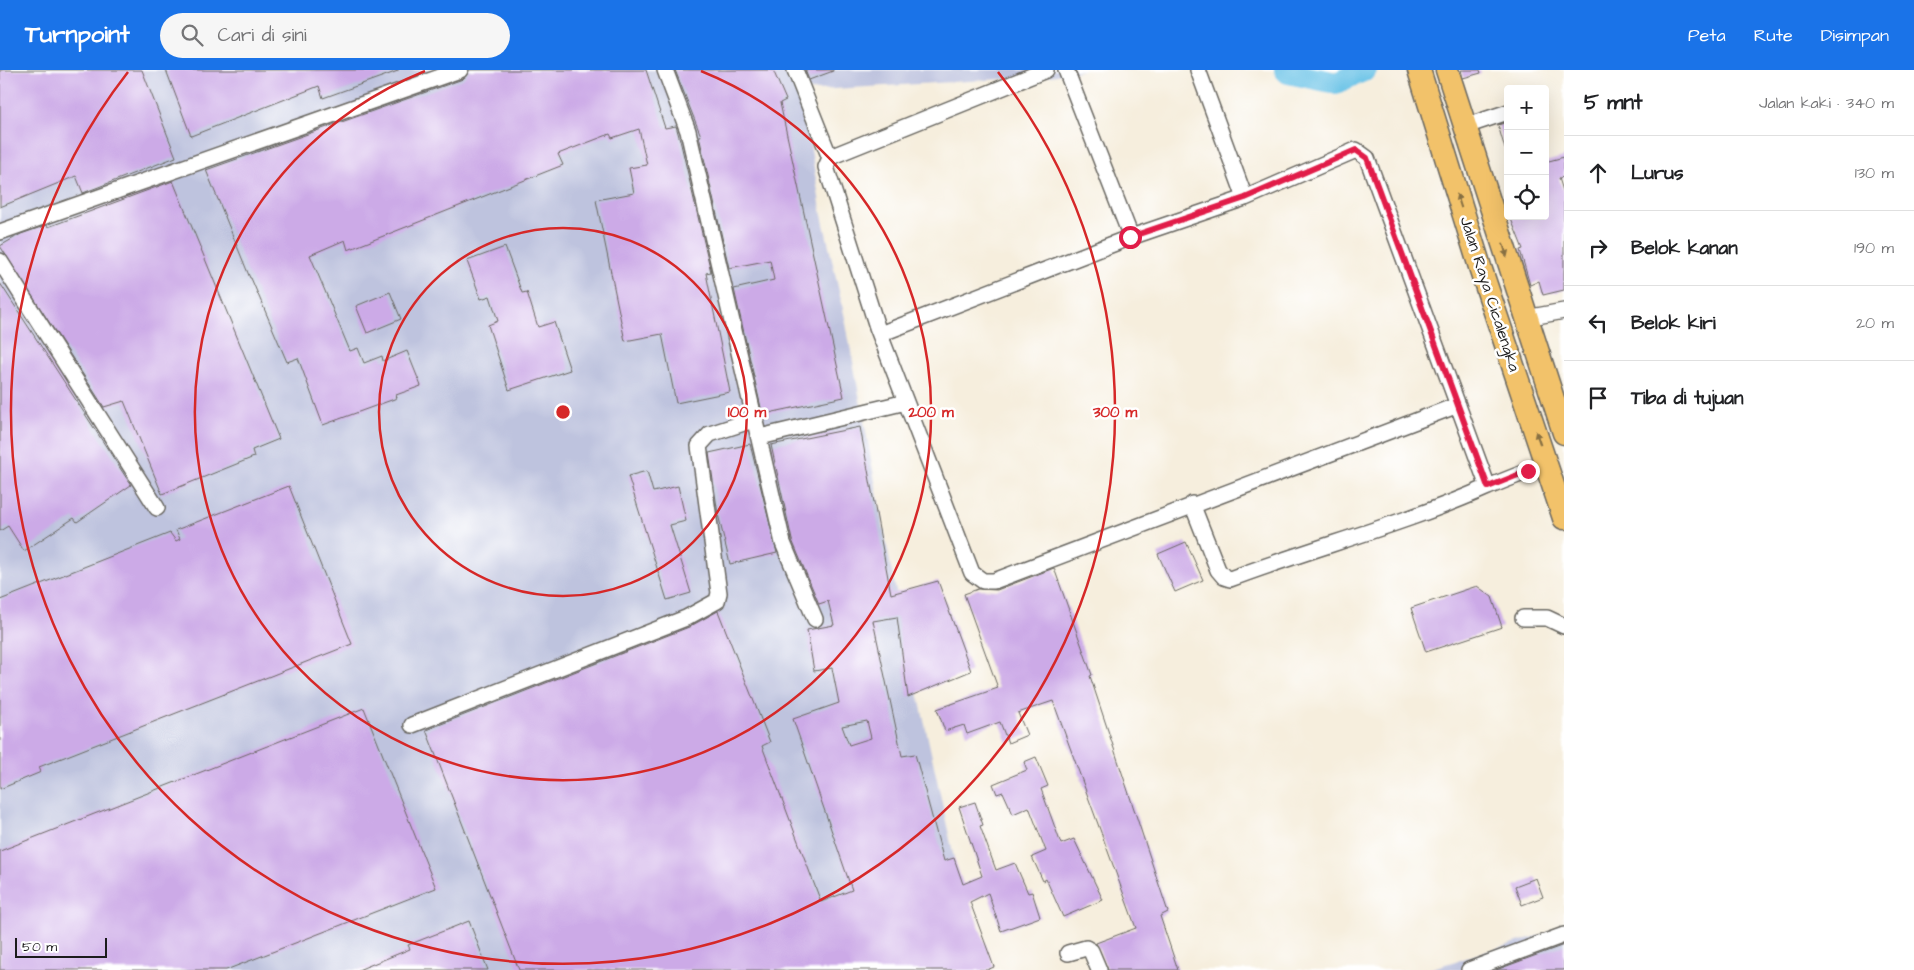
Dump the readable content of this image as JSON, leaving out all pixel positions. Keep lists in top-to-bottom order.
{
  "streets": {
    "highway": ["Jalan Raya Cicalengka"]
  },
  "scale_bar": "50 m",
  "page": {
    "header": "Turnpoint",
    "search": "Cari di sini",
    "nav": ["Peta", "Rute", "Disimpan"],
    "heading": ["5 mnt", "Jalan kaki · 340 m"],
    "map_buttons": ["+", "−"],
    "list": [
      ["Lurus", "130 m"],
      ["Belok kanan", "190 m"],
      ["Belok kiri", "20 m"],
      "Tiba di tujuan"
    ],
    "scale": "50 m"
  },
  "rings": ["100 m", "200 m", "300 m"]
}
